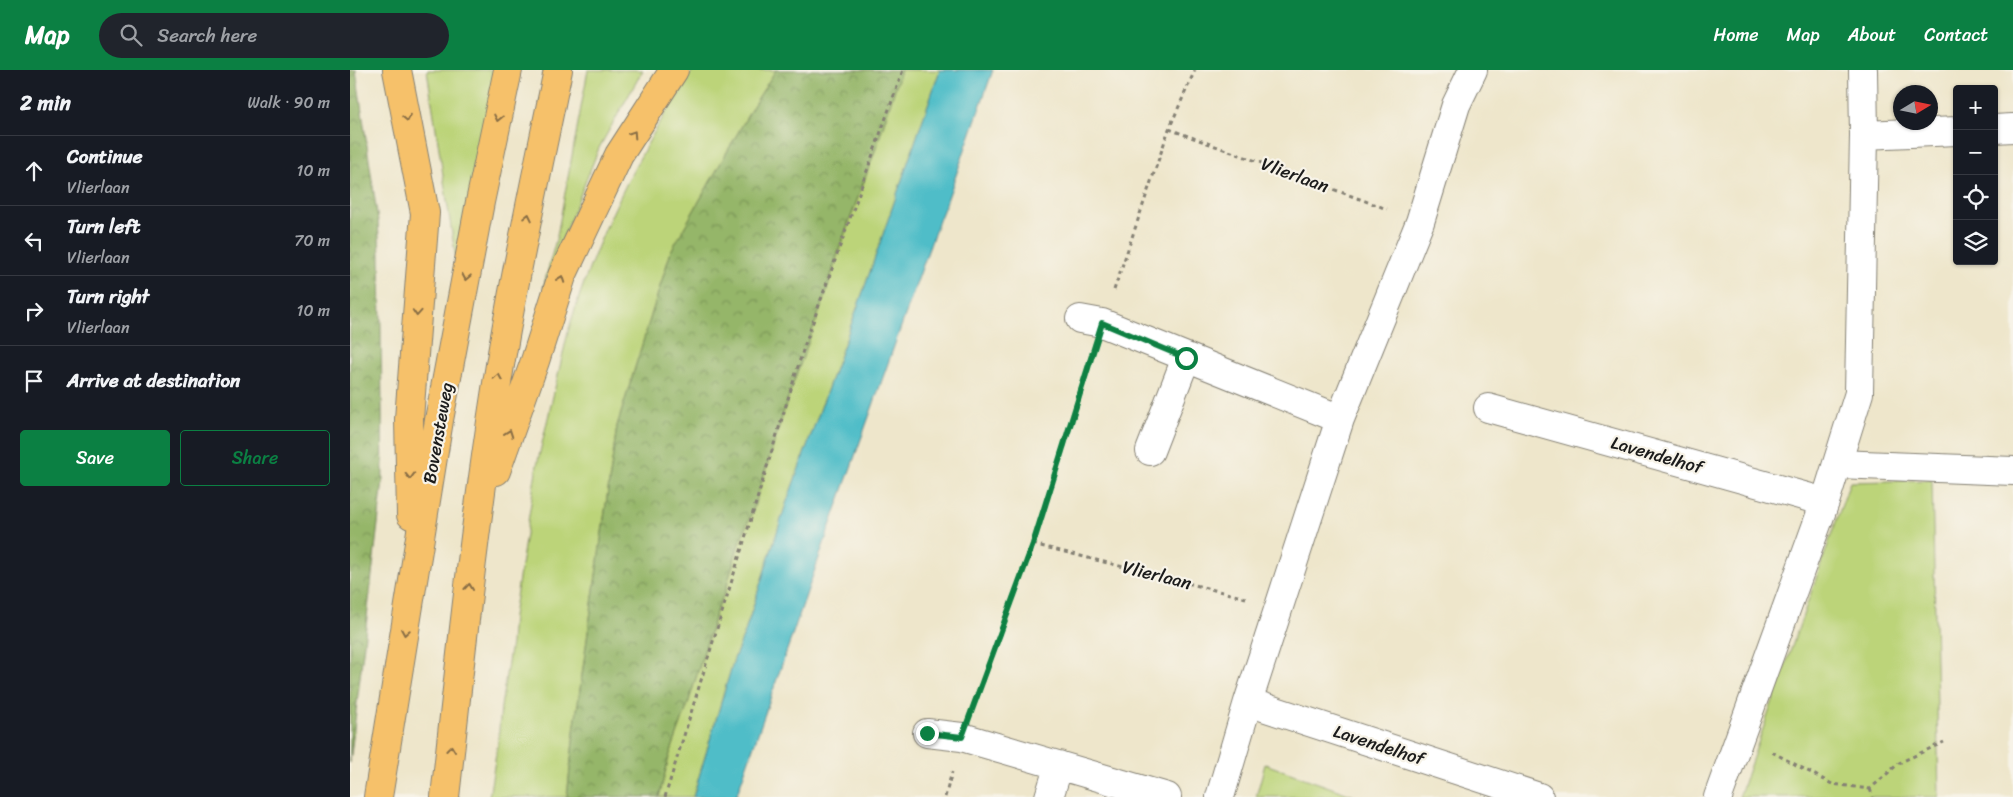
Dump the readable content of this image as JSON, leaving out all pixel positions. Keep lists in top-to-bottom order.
{
  "streets": {
    "main road": ["Bovensteweg"],
    "street": ["Lavendelhof"],
    "path": ["Vlierlaan"]
  },
  "north": "right",
  "page": {
    "header": "Map",
    "search": "Search here",
    "nav": [
      "Home",
      "Map",
      "About",
      "Contact"
    ],
    "heading": ["2 min", "Walk · 90 m"],
    "map_buttons": ["+", "−"],
    "list": [
      ["Continue", "Vlierlaan", "10 m"],
      ["Turn left", "Vlierlaan", "70 m"],
      ["Turn right", "Vlierlaan", "10 m"],
      "Arrive at destination"
    ],
    "buttons": ["Save", "Share"]
  }
}
